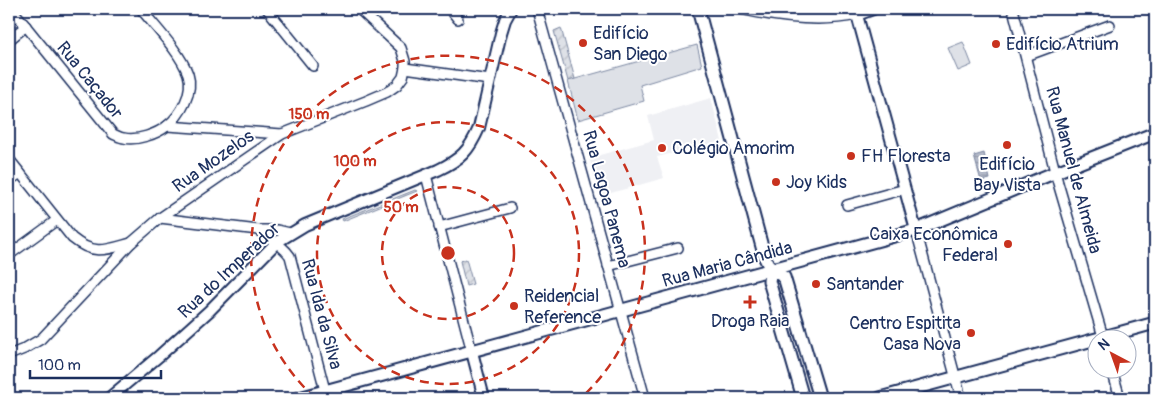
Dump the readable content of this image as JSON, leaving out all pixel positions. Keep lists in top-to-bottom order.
{
  "streets": {
    "main road": ["Rua Maria Cândida"],
    "street": [
      "Rua Caçador",
      "Rua Mozelos",
      "Rua Manuel de Almeida",
      "Rua Lagoa Panema",
      "Rua do Imperador",
      "Rua Ida da Silva"
    ]
  },
  "crossings": [
    ["Rua Manuel de Almeida", "Rua Maria Cândida"],
    ["Rua Lagoa Panema", "Rua Maria Cândida"],
    ["Rua Maria Cândida", "Rua Ida da Silva"],
    ["Rua do Imperador", "Rua Ida da Silva"]
  ],
  "places": {
    "other": [
      "Edifício San Diego",
      "Edifício Atrium",
      "Edifício Bay Vista",
      "Colégio Amorim",
      "FH Floresta",
      "Joy Kids",
      "Caixa Econômica Federal",
      "Santander",
      "Reidencial Reference",
      "Centro Espitita Casa Nova"
    ],
    "health": ["Droga Raia"]
  },
  "scale_bar": "100 m",
  "north": "top left",
  "rings": ["150 m", "100 m", "50 m"]
}
